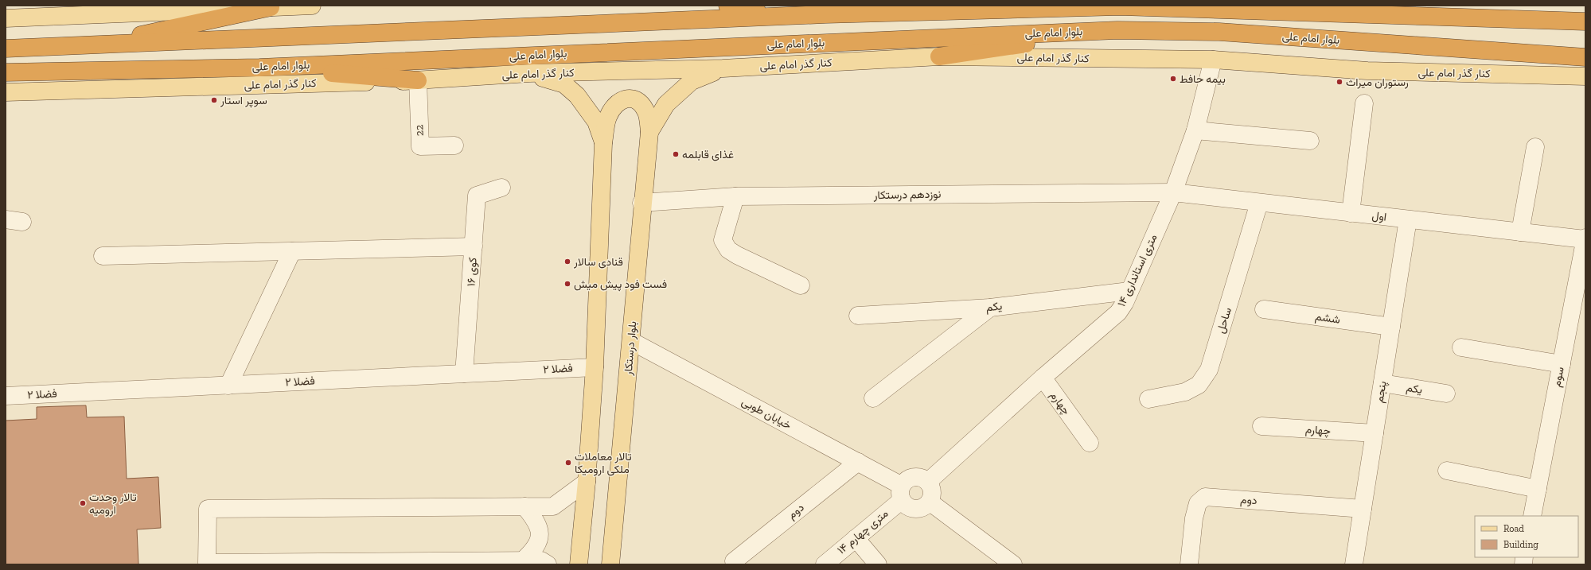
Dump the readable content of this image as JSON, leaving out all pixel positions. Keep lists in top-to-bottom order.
{
  "streets": {
    "highway": ["بلوار امام علی"],
    "main road": ["کنار گذر امام علی", "بلوار درستکار"],
    "street": [
      "22",
      "نوزدهم درستکار",
      "اول",
      "۱۴ متری استانداری",
      "کوی ۱۶",
      "یکم",
      "ششم",
      "ساحل",
      "فضلا ۲",
      "سوم",
      "پنجم",
      "چهارم",
      "خیابان طوبی",
      "دوم",
      "۱۴ متری چهارم"
    ]
  },
  "crossings": [
    ["کنار گذر امام علی", "22"],
    ["کنار گذر امام علی", "۱۴ متری استانداری"],
    ["نوزدهم درستکار", "اول"],
    ["نوزدهم درستکار", "۱۴ متری استانداری"],
    ["نوزدهم درستکار", "بلوار درستکار"],
    ["اول", "۱۴ متری استانداری"],
    ["اول", "ساحل"],
    ["اول", "سوم"],
    ["اول", "پنجم"],
    ["۱۴ متری استانداری", "یکم"],
    ["۱۴ متری استانداری", "چهارم"],
    ["۱۴ متری استانداری", "خیابان طوبی"],
    ["۱۴ متری استانداری", "۱۴ متری چهارم"],
    ["کوی ۱۶", "فضلا ۲"],
    ["یکم", "پنجم"],
    ["ششم", "پنجم"],
    ["بلوار درستکار", "خیابان طوبی"],
    ["پنجم", "چهارم"],
    ["پنجم", "دوم"],
    ["خیابان طوبی", "دوم"],
    ["خیابان طوبی", "۱۴ متری چهارم"]
  ],
  "places": [
    "بیمه حافط",
    "رستوران میراث",
    "سوپر استار",
    "غذای قابلمه",
    "قنادی سالار",
    "فست فود پیش میش",
    "تالار معاملات ملکی ارومیکا",
    "تالار وحدت ارومیه"
  ],
  "legend": ["Road", "Building"]
}
